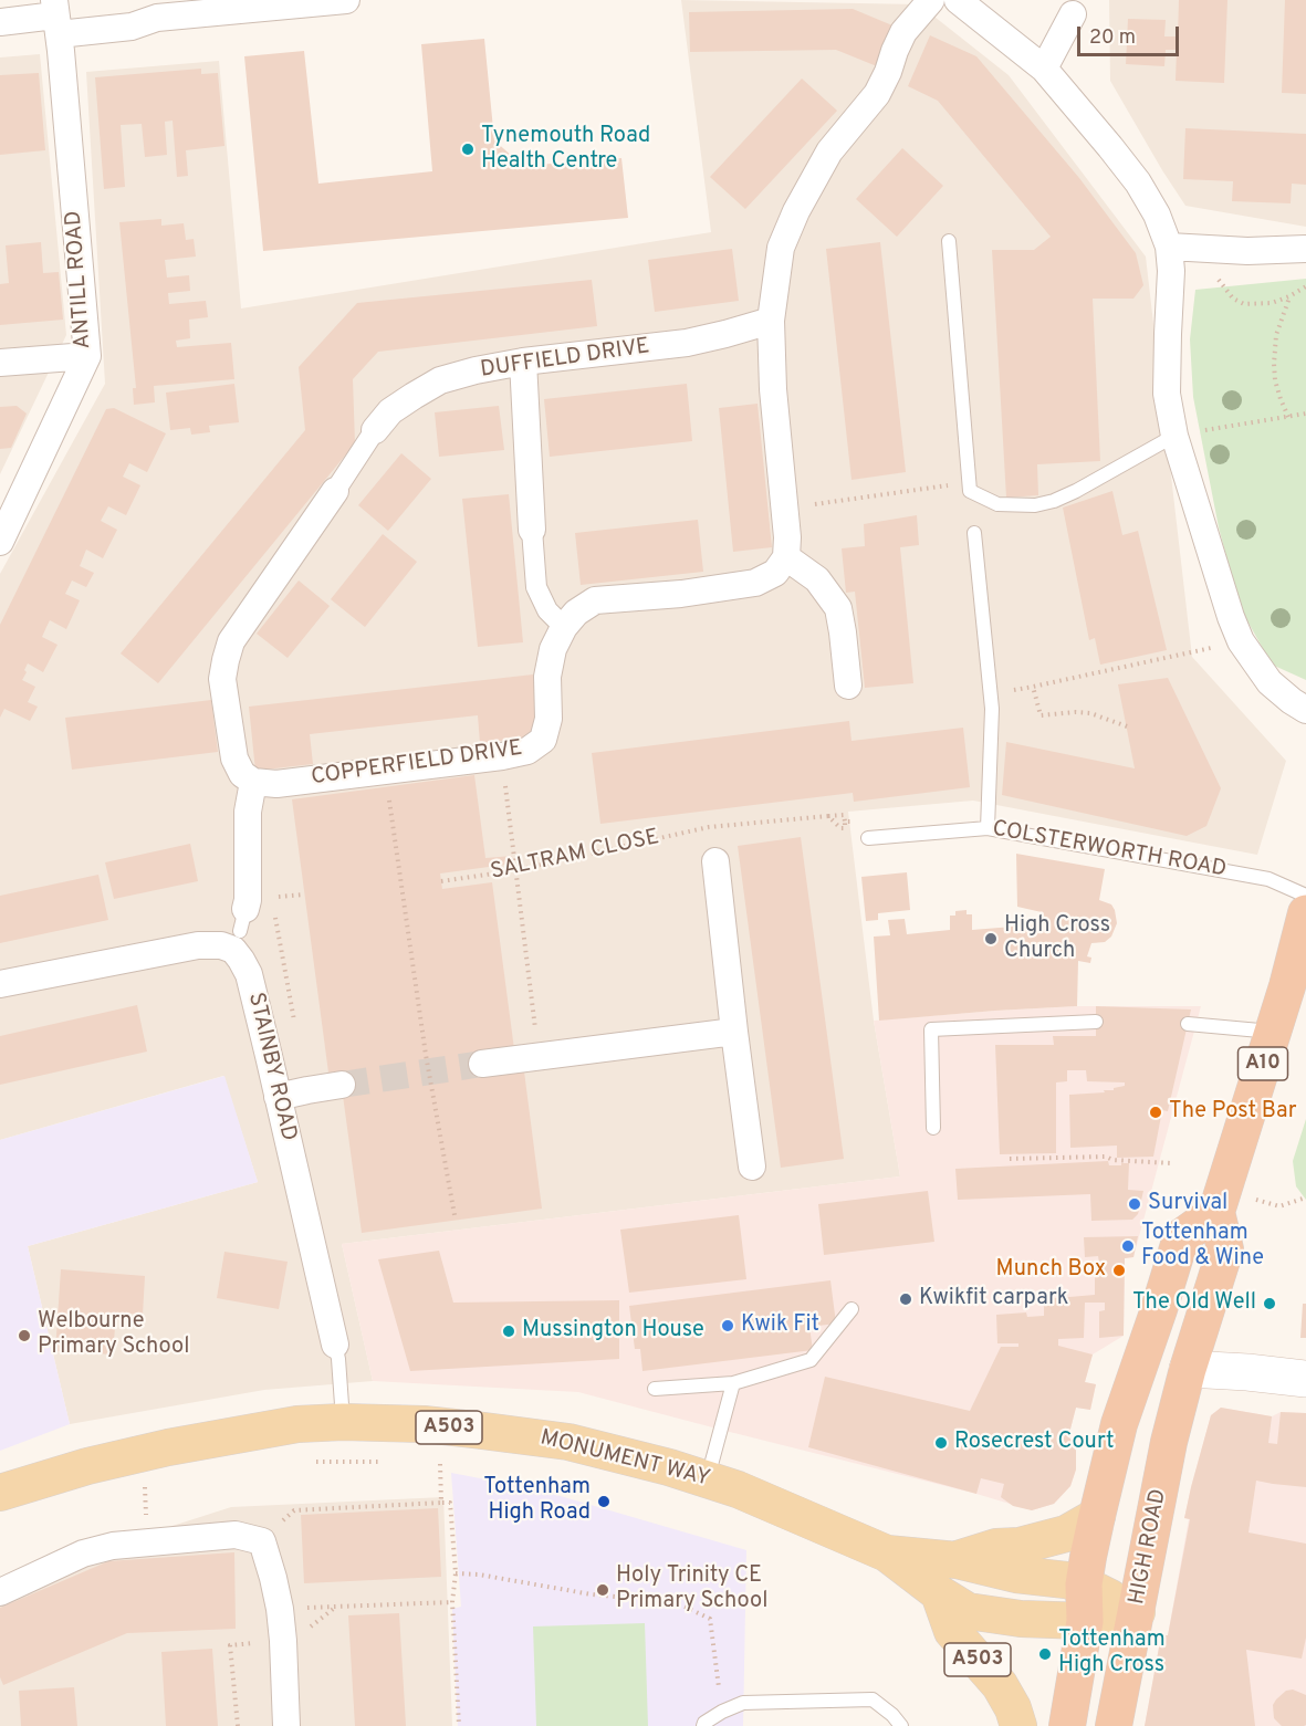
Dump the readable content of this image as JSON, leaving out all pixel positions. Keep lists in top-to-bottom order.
{
  "streets": {
    "highway": ["A10", "HIGH ROAD"],
    "main road": ["A503", "MONUMENT WAY"],
    "street": [
      "ANTILL ROAD",
      "DUFFIELD DRIVE",
      "COPPERFIELD DRIVE",
      "STAINBY ROAD"
    ],
    "lane": ["COLSTERWORTH ROAD"],
    "path": ["SALTRAM CLOSE"]
  },
  "crossings": [
    ["A10", "HIGH ROAD"],
    ["STAINBY ROAD", "MONUMENT WAY"],
    ["A503", "MONUMENT WAY"],
    ["MONUMENT WAY", "HIGH ROAD"]
  ],
  "places": [
    "Tynemouth Road Health Centre",
    "High Cross Church",
    "The Post Bar",
    "Survival",
    "Tottenham Food & Wine",
    "Munch Box",
    "Kwikfit carpark",
    "The Old Well",
    "Kwik Fit",
    "Mussington House",
    "Welbourne Primary School",
    "Rosecrest Court",
    "Tottenham High Road",
    "Holy Trinity CE Primary School",
    "Tottenham High Cross"
  ],
  "scale_bar": "20 m"
}
